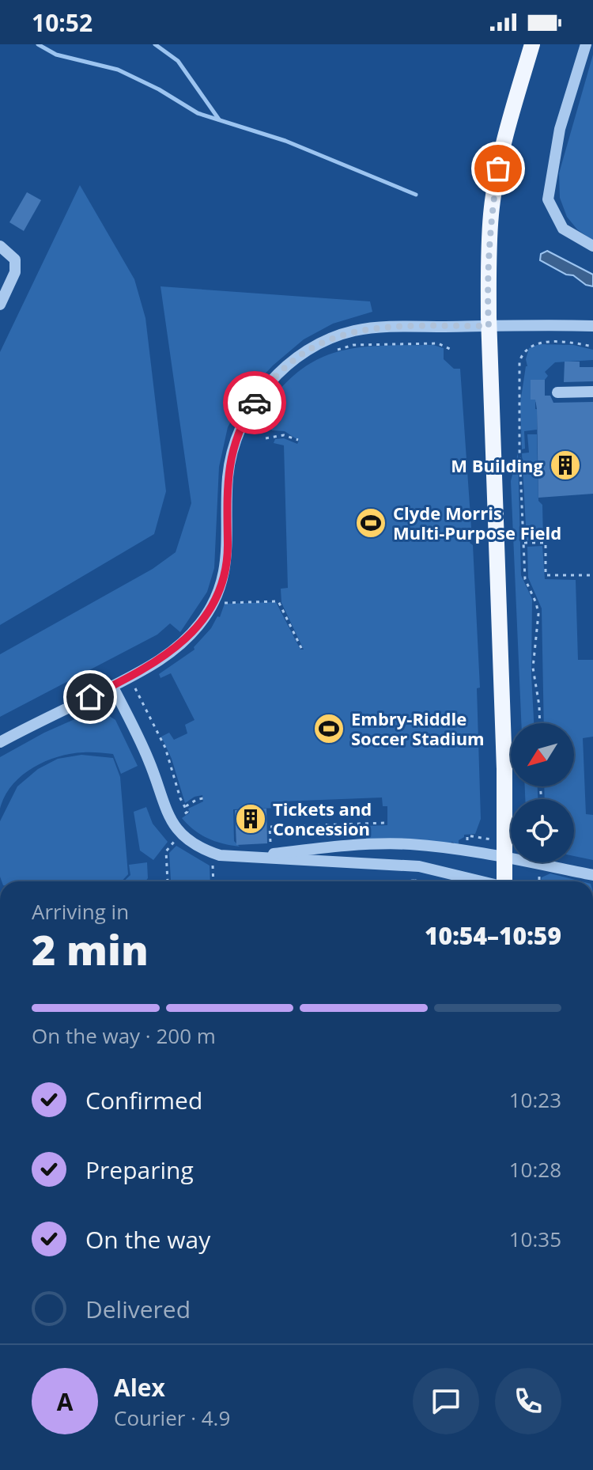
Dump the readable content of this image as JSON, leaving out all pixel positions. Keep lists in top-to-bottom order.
{
  "places": {
    "building": ["M Building", "Tickets and Concession"],
    "sports": ["Clyde Morris Multi-Purpose Field", "Embry-Riddle Soccer Stadium"]
  },
  "north": "bottom left",
  "page": {
    "status": "10:52",
    "heading": ["2 min", "Arriving in", "10:54–10:59"],
    "panel": ["Alex", "Courier · 4.9"],
    "bar": "On the way · 200 m",
    "list": [
      ["Confirmed", "10:23"],
      ["Preparing", "10:28"],
      ["On the way", "10:35"],
      "Delivered"
    ],
    "round": "A"
  }
}
